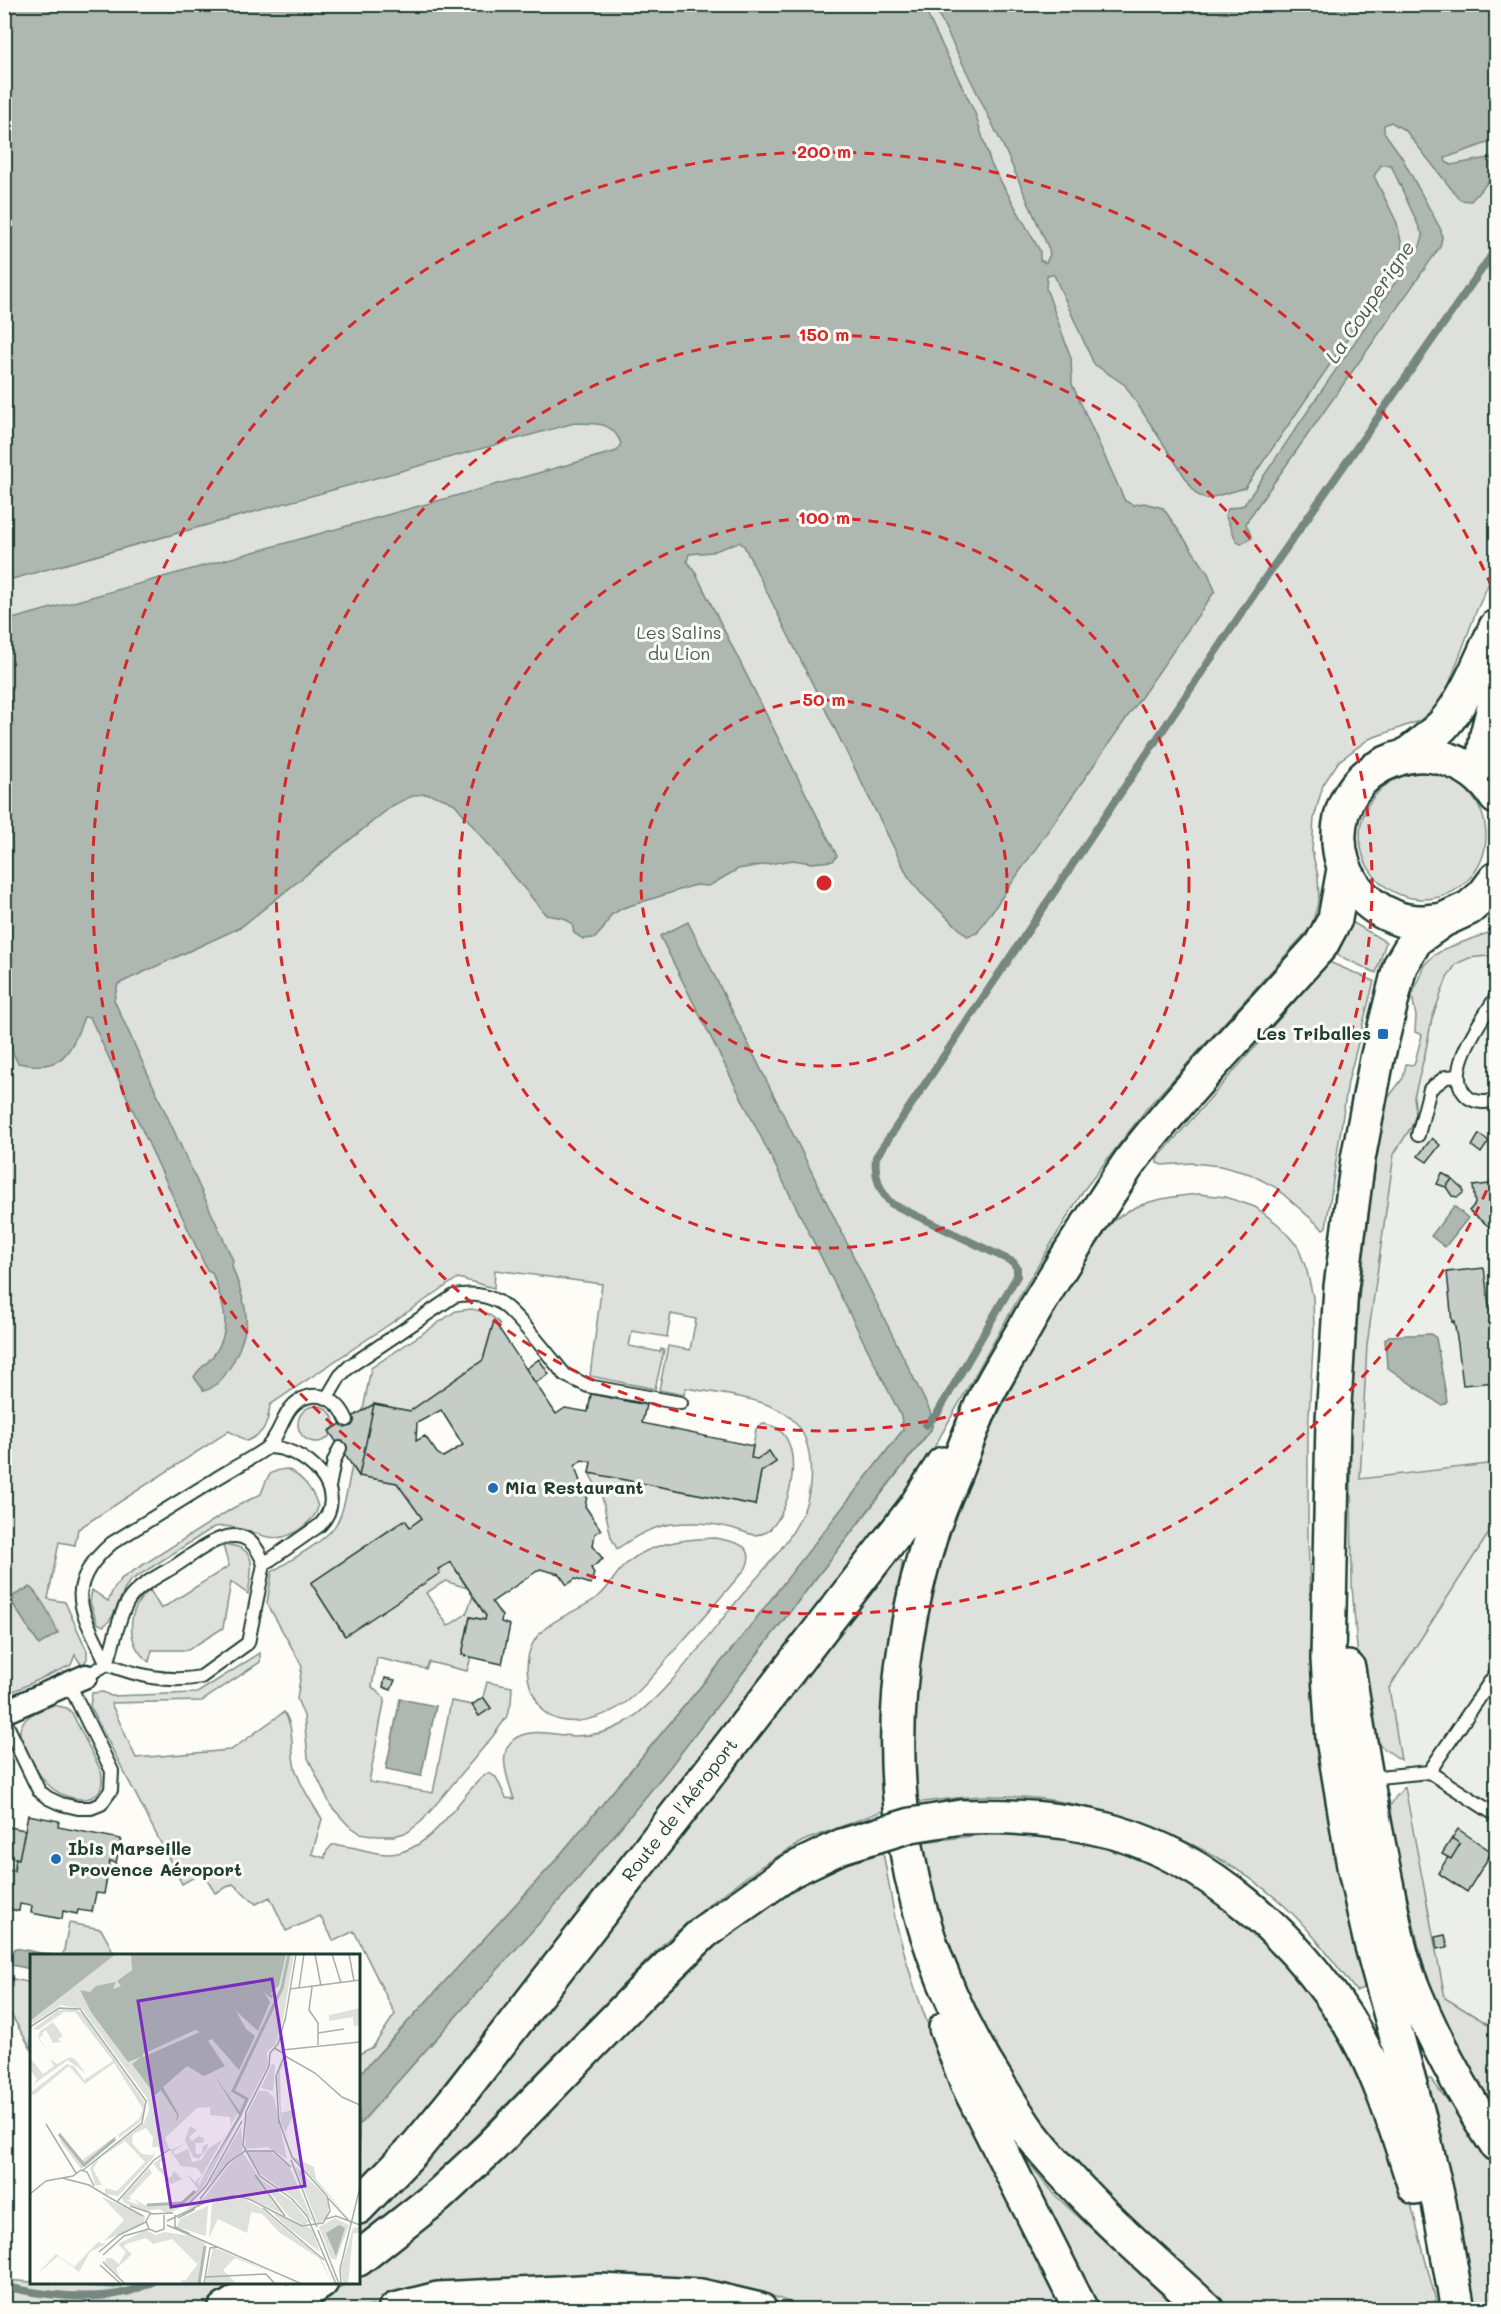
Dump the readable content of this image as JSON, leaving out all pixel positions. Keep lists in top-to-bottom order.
{
  "streets": {
    "main road": ["Route de l'Aéroport"]
  },
  "water": ["La Couperigne"],
  "parks": ["Les Salins du Lion"],
  "places": {
    "transit": ["Les Triballes"],
    "other": ["Mia Restaurant", "Ibis Marseille Provence Aéroport"]
  },
  "rings": [
    "200 m",
    "150 m",
    "100 m",
    "50 m"
  ]
}
